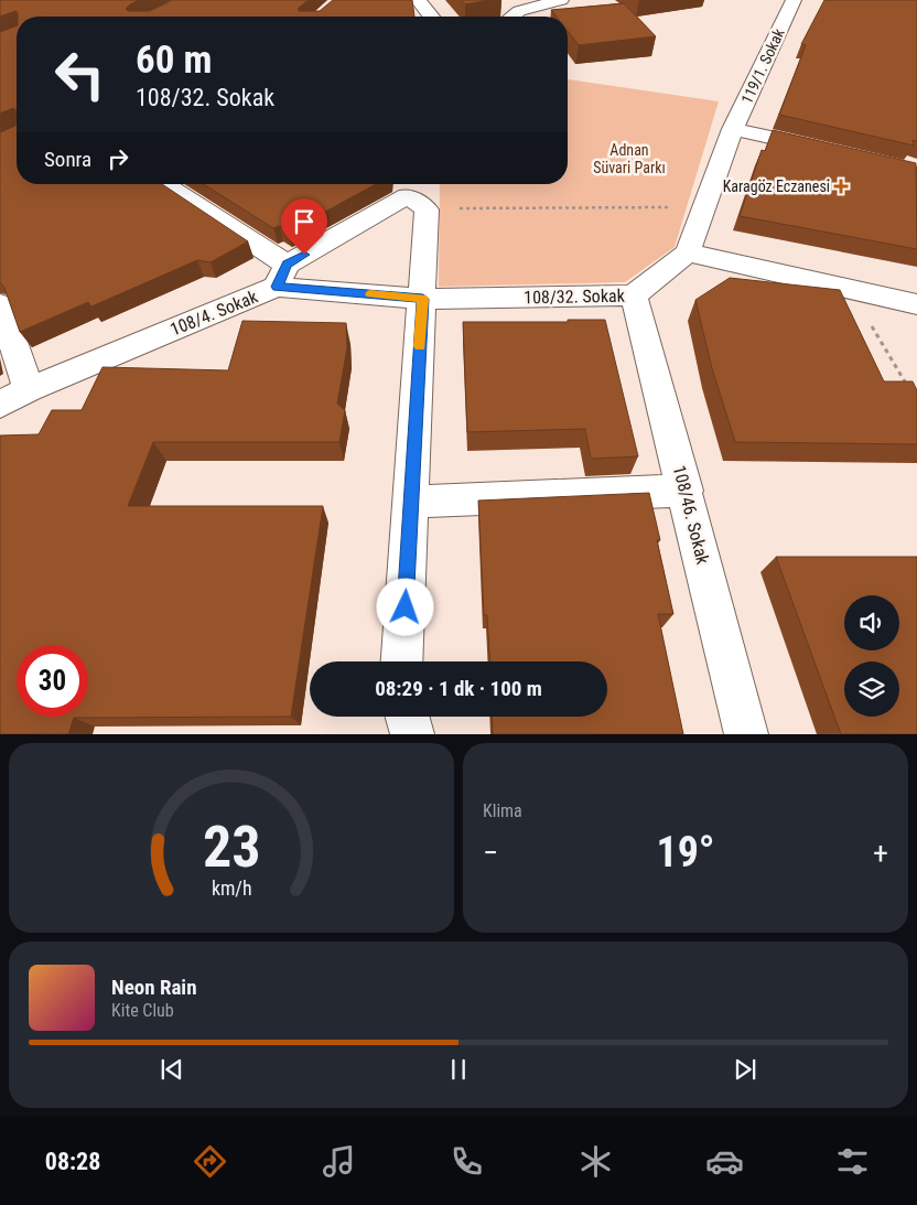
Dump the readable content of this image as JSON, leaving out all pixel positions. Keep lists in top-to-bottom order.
{
  "streets": {
    "street": [
      "119/1. Sokak",
      "108/32. Sokak",
      "108/4. Sokak",
      "108/46. Sokak"
    ]
  },
  "crossings": [
    ["108/32. Sokak", "108/4. Sokak"],
    ["108/32. Sokak", "108/46. Sokak"]
  ],
  "parks": ["Adnan Süvari Parkı"],
  "places": {
    "health": ["Karagöz Eczanesi"]
  },
  "page": {
    "turn": ["60 m", "108/32. Sokak"],
    "then": "Sonra",
    "limit": "30",
    "trip": "08:29 · 1 dk · 100 m",
    "tile": "Klima",
    "heat": ["−", "19°", "+"],
    "song": ["Neon Rain", "Kite Club"],
    "tabs": "08:28",
    "gauge": ["23", "km/h"]
  }
}
